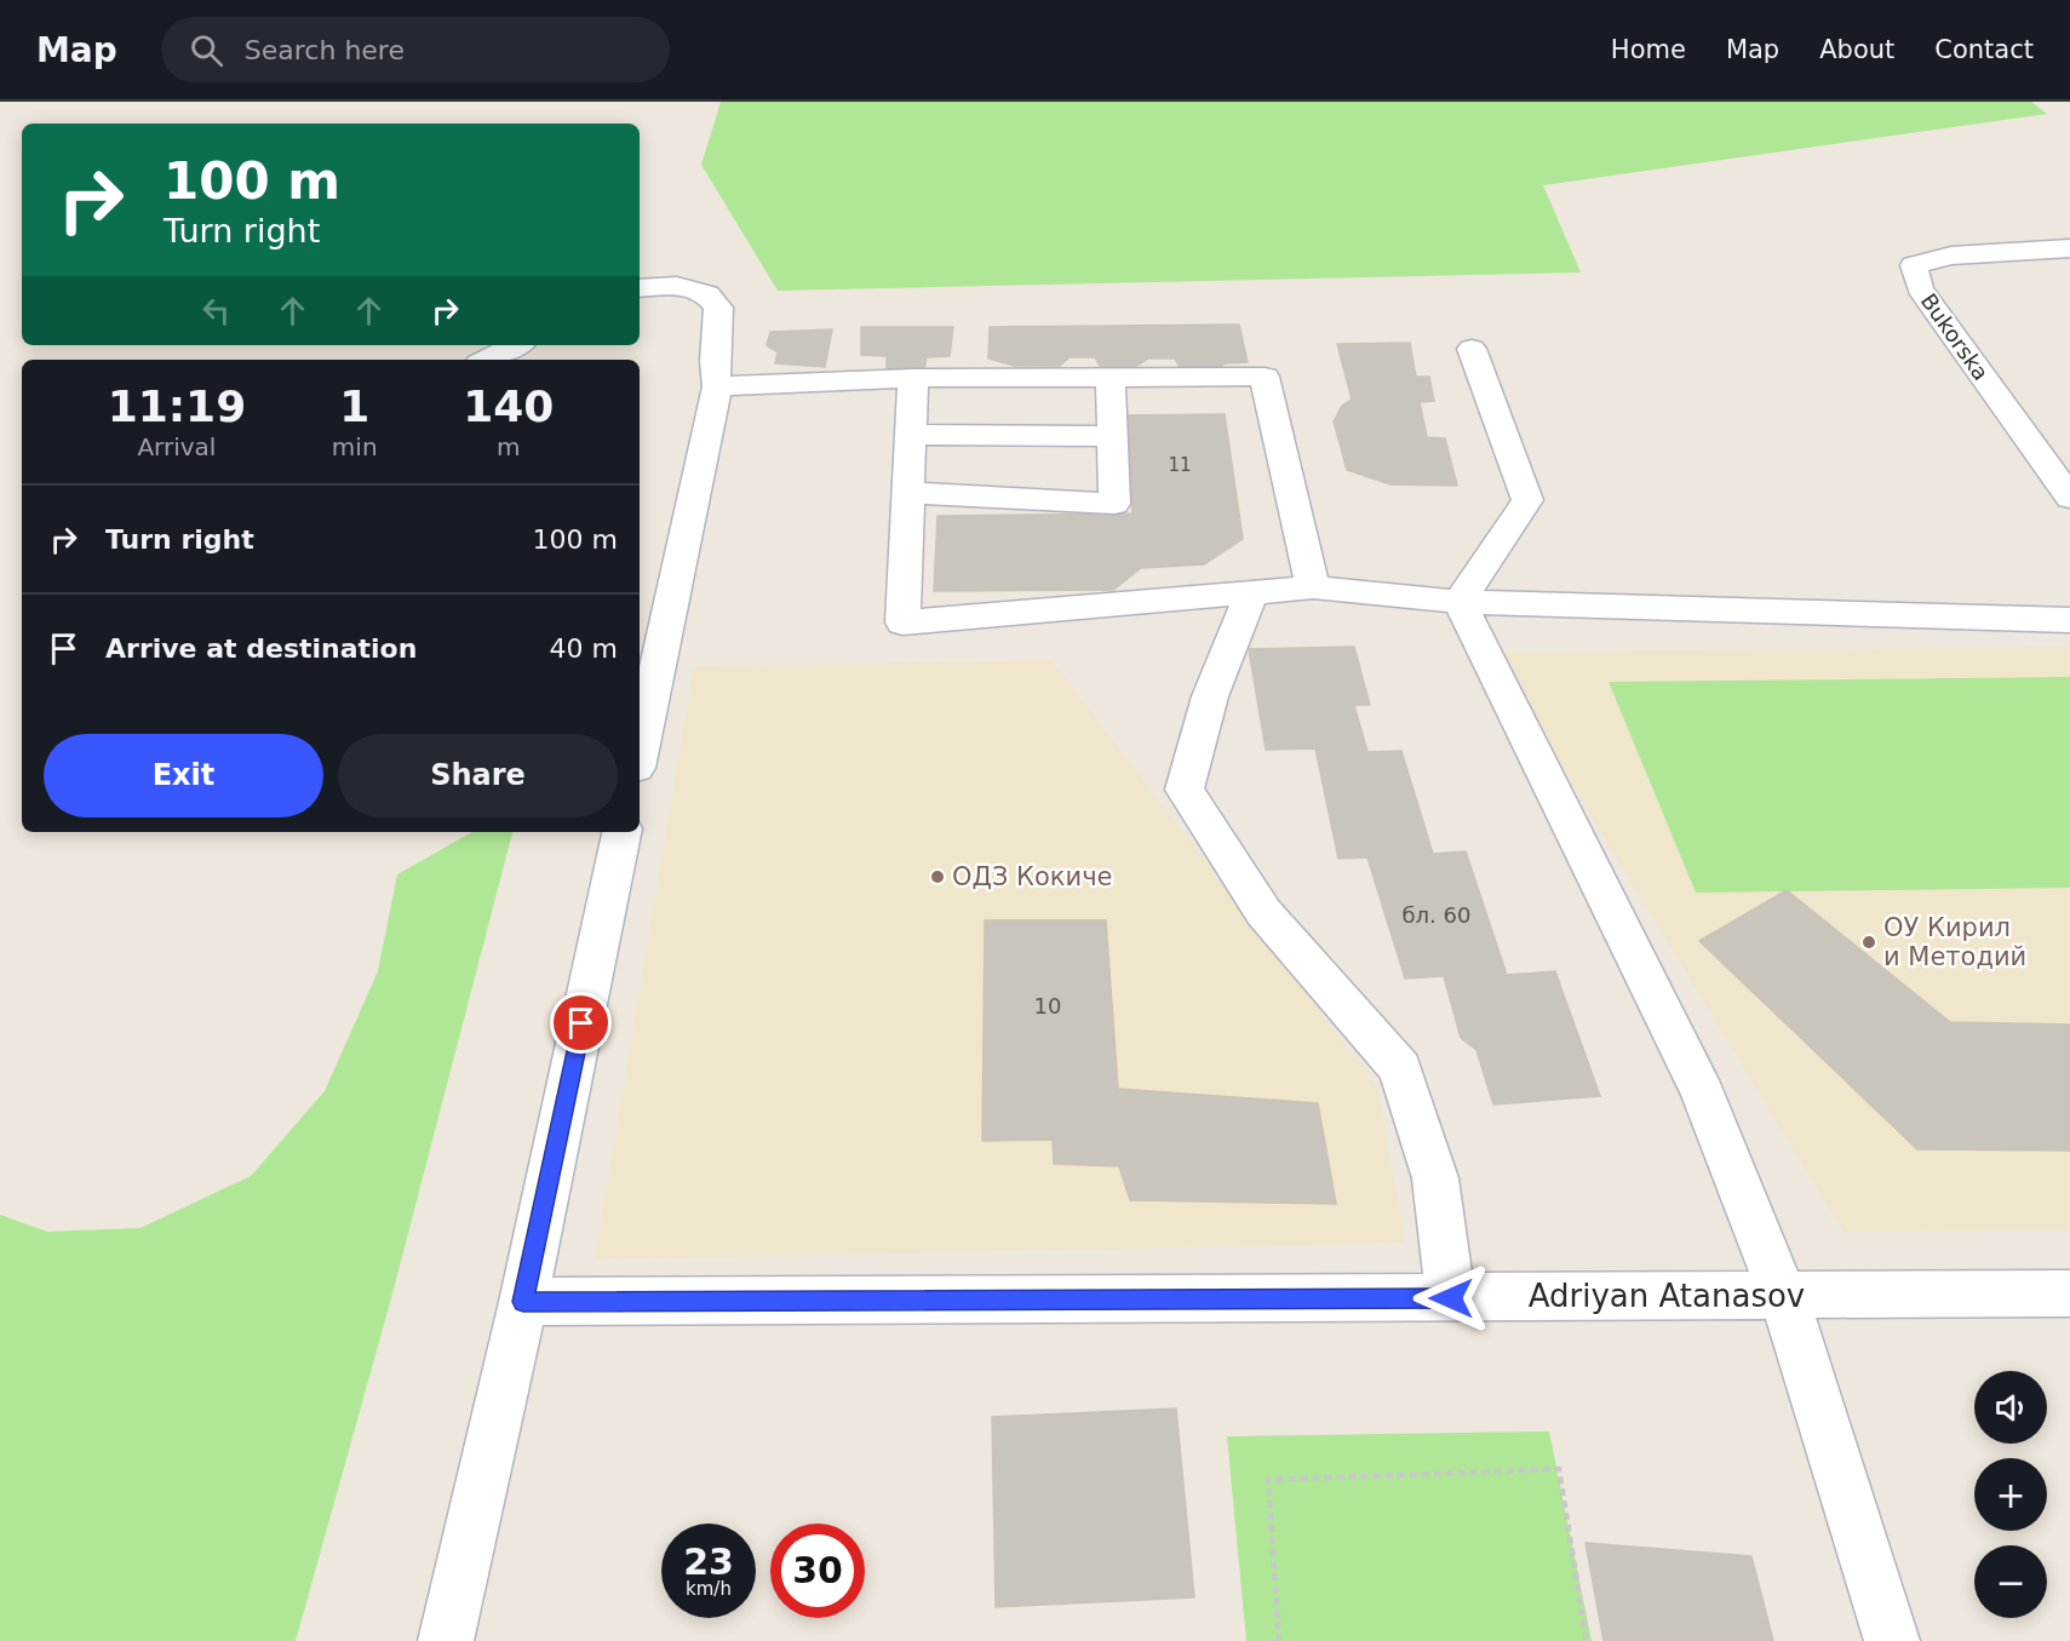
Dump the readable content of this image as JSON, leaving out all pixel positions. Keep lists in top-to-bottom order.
{
  "streets": {
    "street": ["Bukorska", "Adriyan Atanasov"]
  },
  "places": ["ОДЗ Кокиче", "ОУ Кирил и Методий"],
  "house_numbers": ["11", "бл. 60", "10"],
  "page": {
    "header": "Map",
    "search": "Search here",
    "nav": [
      "Home",
      "Map",
      "About",
      "Contact"
    ],
    "turn": ["100 m", "Turn right"],
    "eta": [
      "11:19",
      "Arrival",
      "1",
      "min",
      "140",
      "m"
    ],
    "list": [
      {
        "name": "Turn right",
        "value": "100 m"
      },
      {
        "name": "Arrive at destination",
        "value": "40 m"
      }
    ],
    "buttons": ["Exit", "Share"],
    "map_buttons": ["+", "−"],
    "speed": "23 km/h",
    "limit": "30"
  }
}
